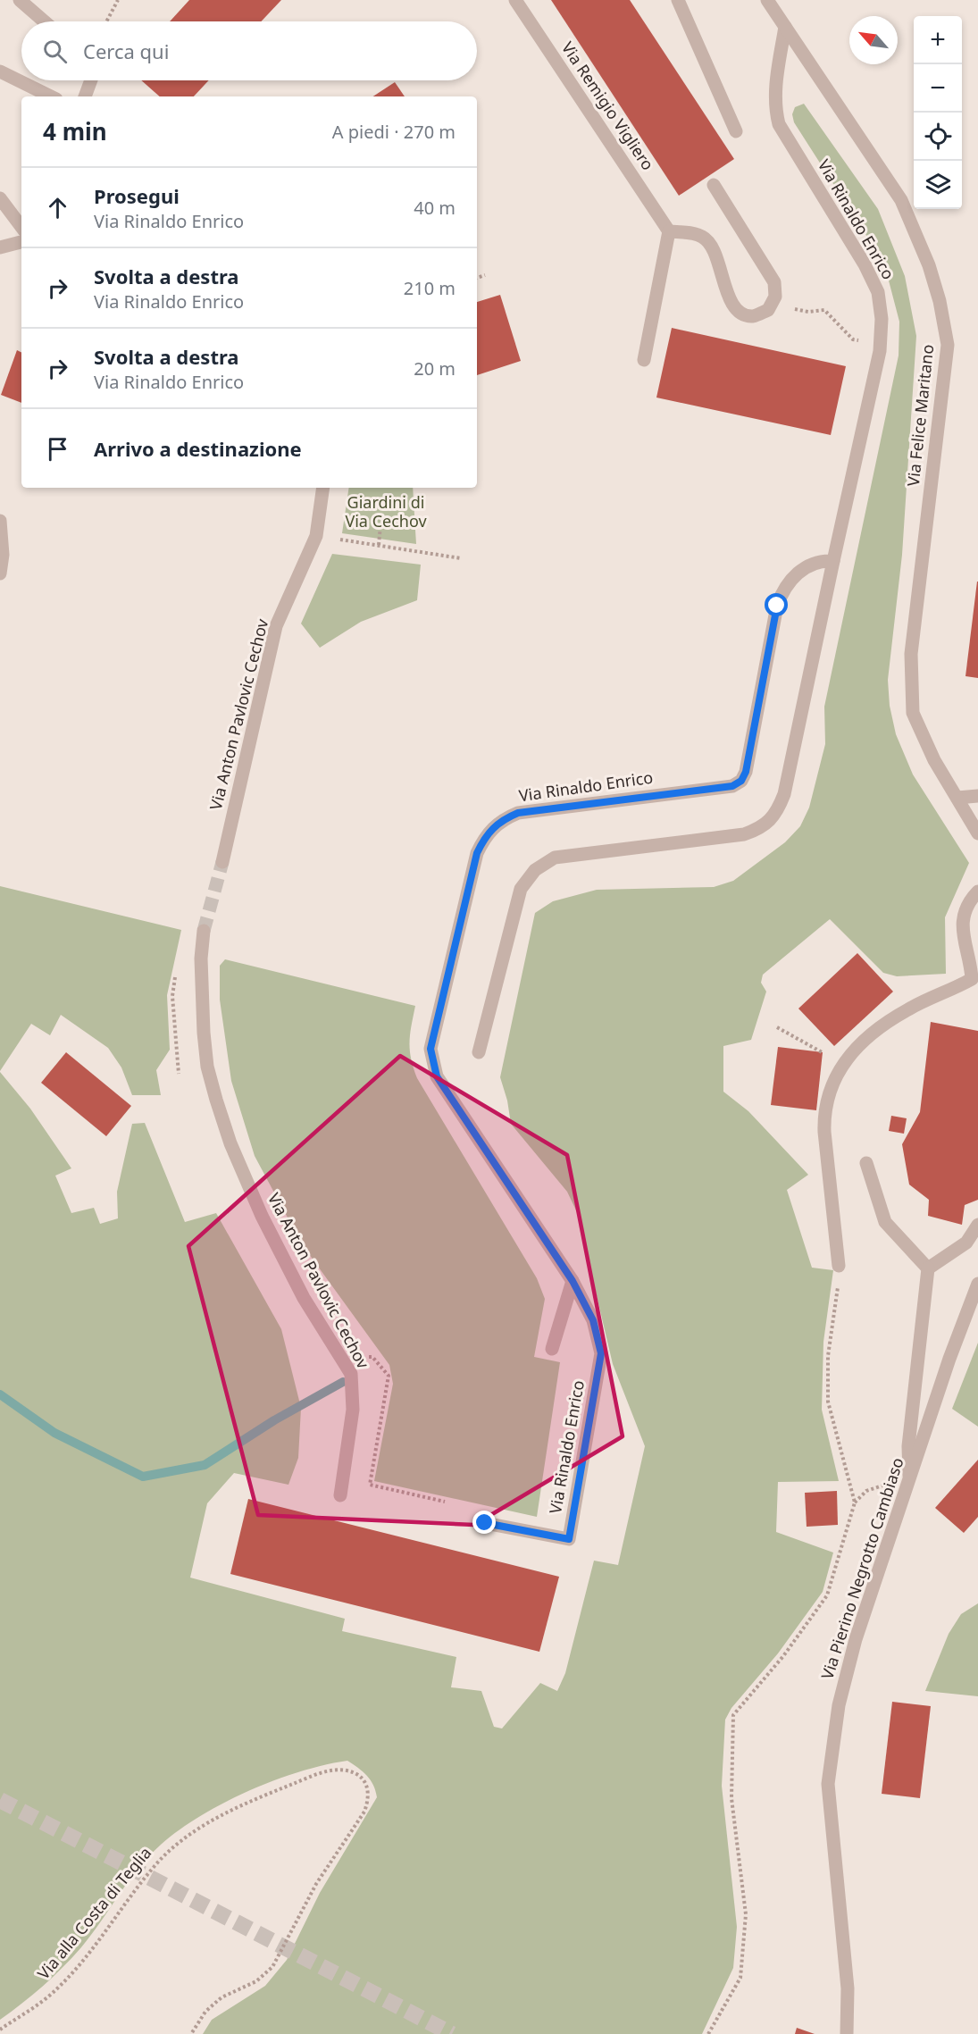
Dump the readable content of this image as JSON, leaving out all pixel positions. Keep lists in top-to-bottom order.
{
  "streets": {
    "street": [
      "Via Remigio Vigliero",
      "Via Rinaldo Enrico",
      "Via Felice Maritano",
      "Via Anton Pavlovic Cechov",
      "Via Pierino Negrotto Cambiaso"
    ],
    "path": ["Via alla Costa di Teglia"]
  },
  "crossings": [
    ["Via Rinaldo Enrico", "Via Felice Maritano"]
  ],
  "parks": ["Giardini di Via Cechov"],
  "north": "top left",
  "page": {
    "map_buttons": ["+", "−"],
    "search": "Cerca qui",
    "heading": ["4 min", "A piedi · 270 m"],
    "list": [
      ["Prosegui", "Via Rinaldo Enrico", "40 m"],
      ["Svolta a destra", "Via Rinaldo Enrico", "210 m"],
      ["Svolta a destra", "Via Rinaldo Enrico", "20 m"],
      "Arrivo a destinazione"
    ]
  }
}
